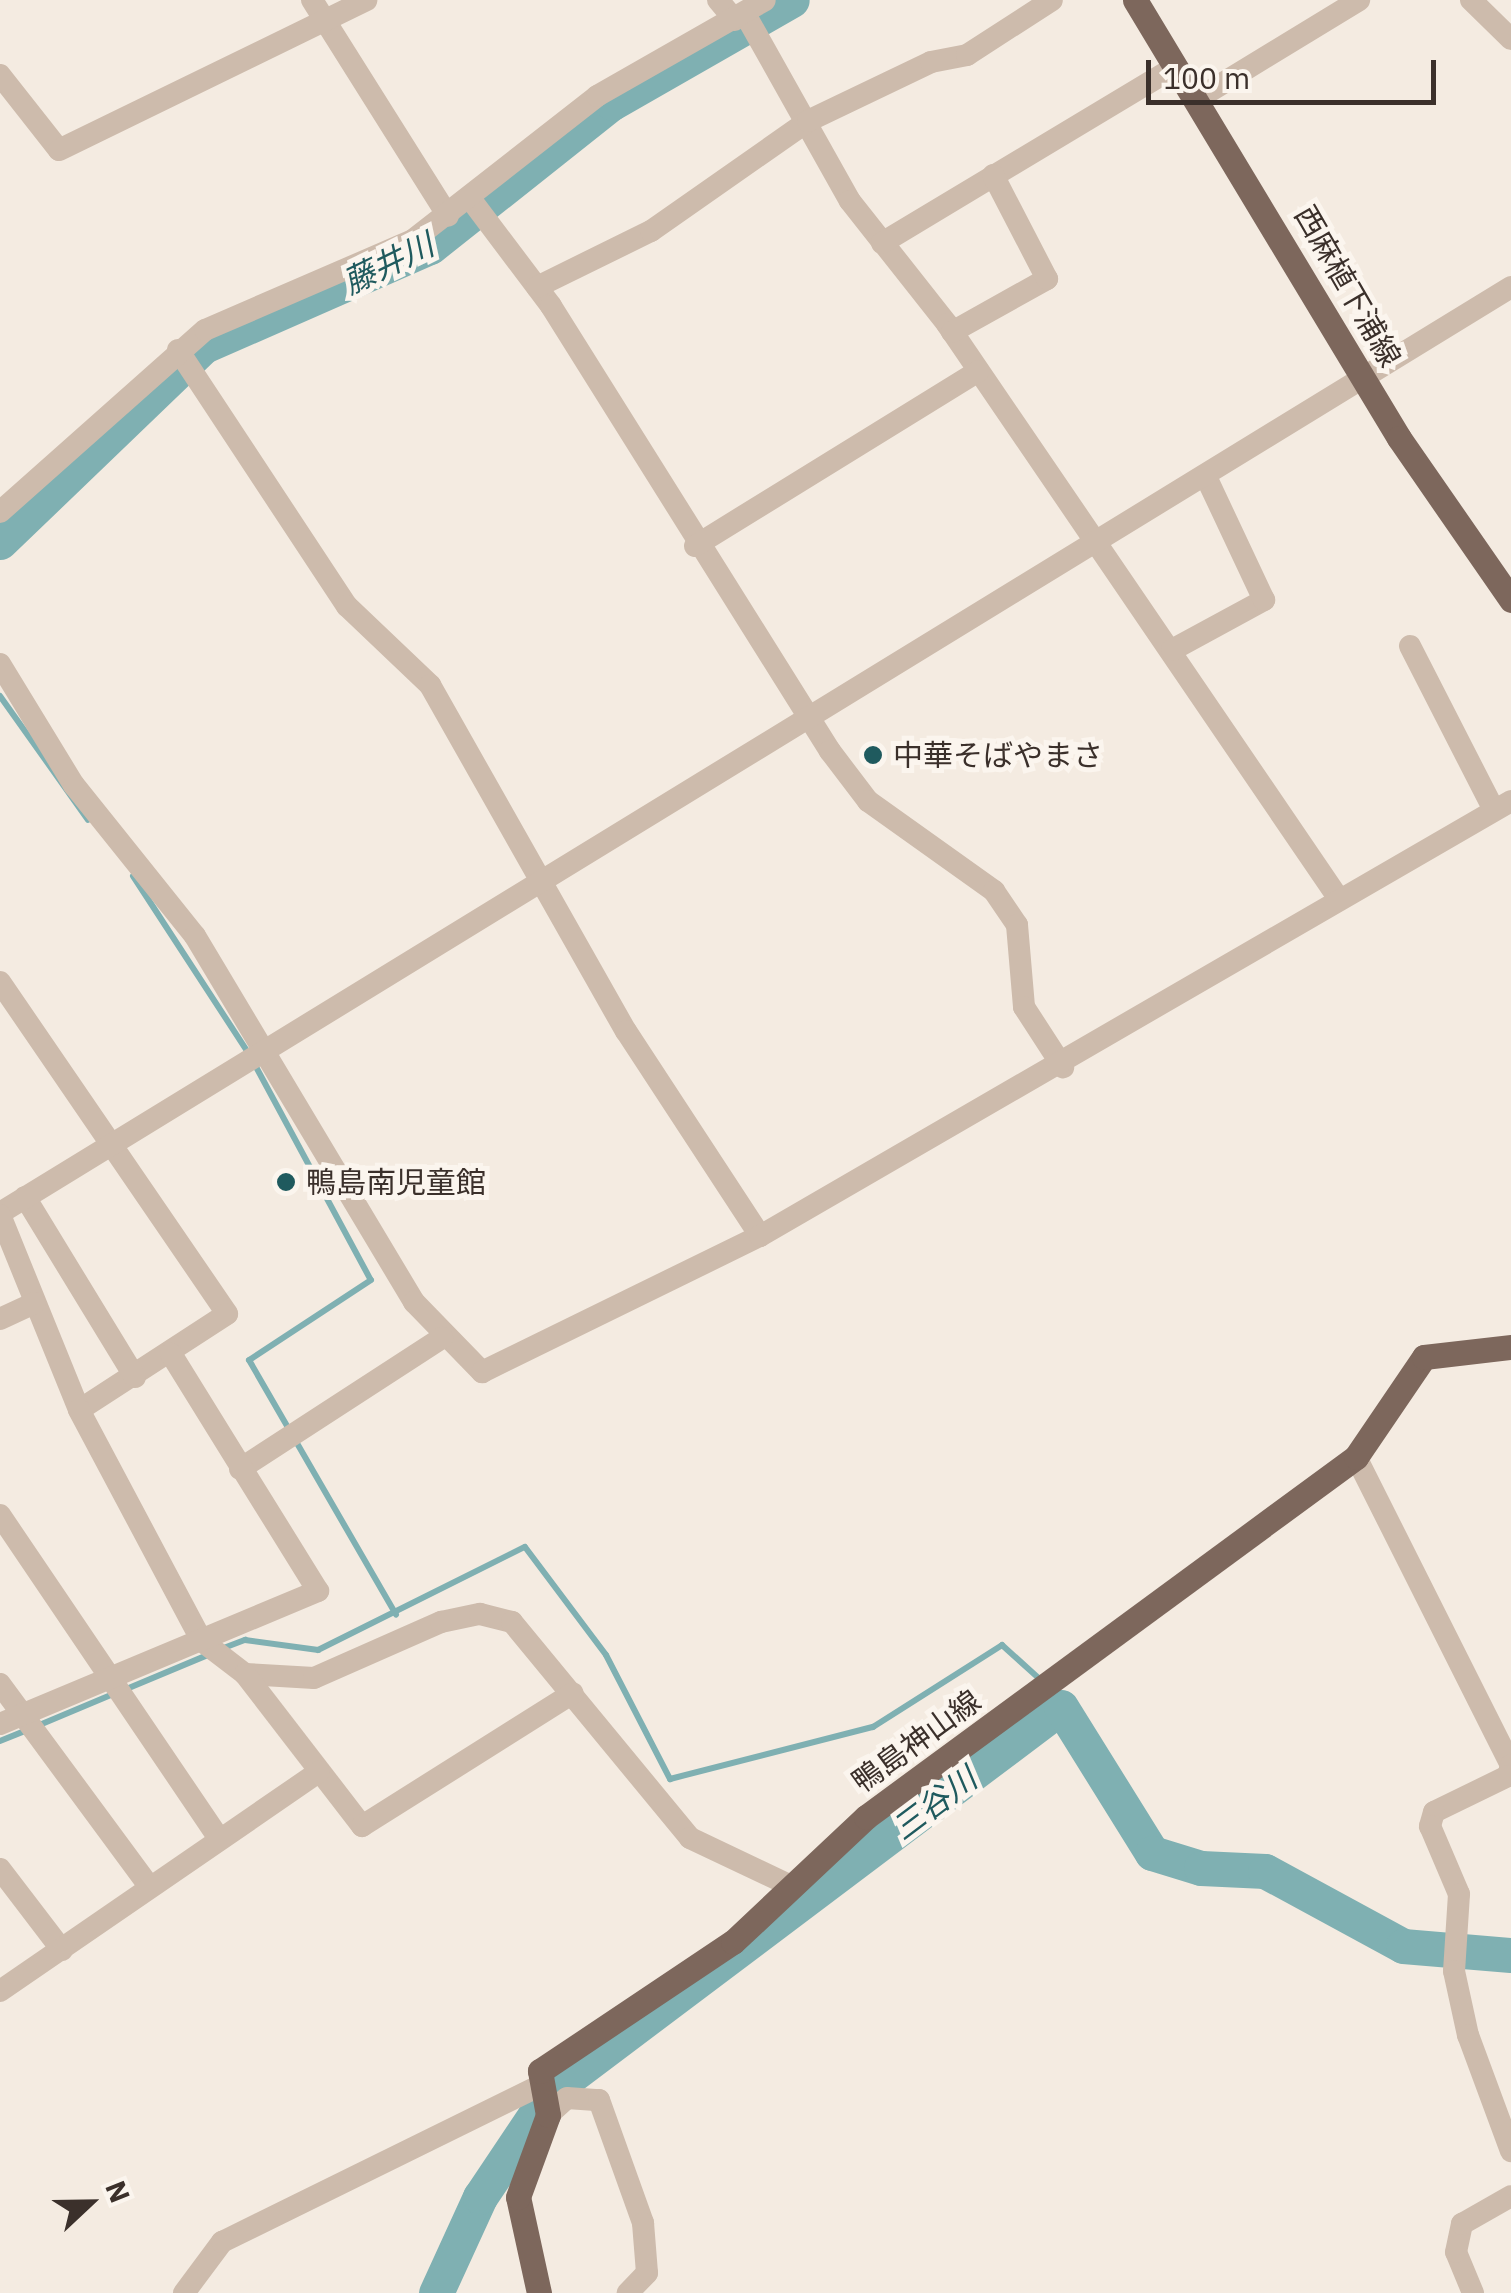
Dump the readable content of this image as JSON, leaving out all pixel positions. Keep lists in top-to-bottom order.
{
  "streets": {
    "main road": ["西麻植下浦線", "鴨島神山線"]
  },
  "water": ["藤井川", "三谷川"],
  "places": ["中華そばやまさ", "鴨島南児童館"],
  "scale_bar": "100 m",
  "north": "right"
}
